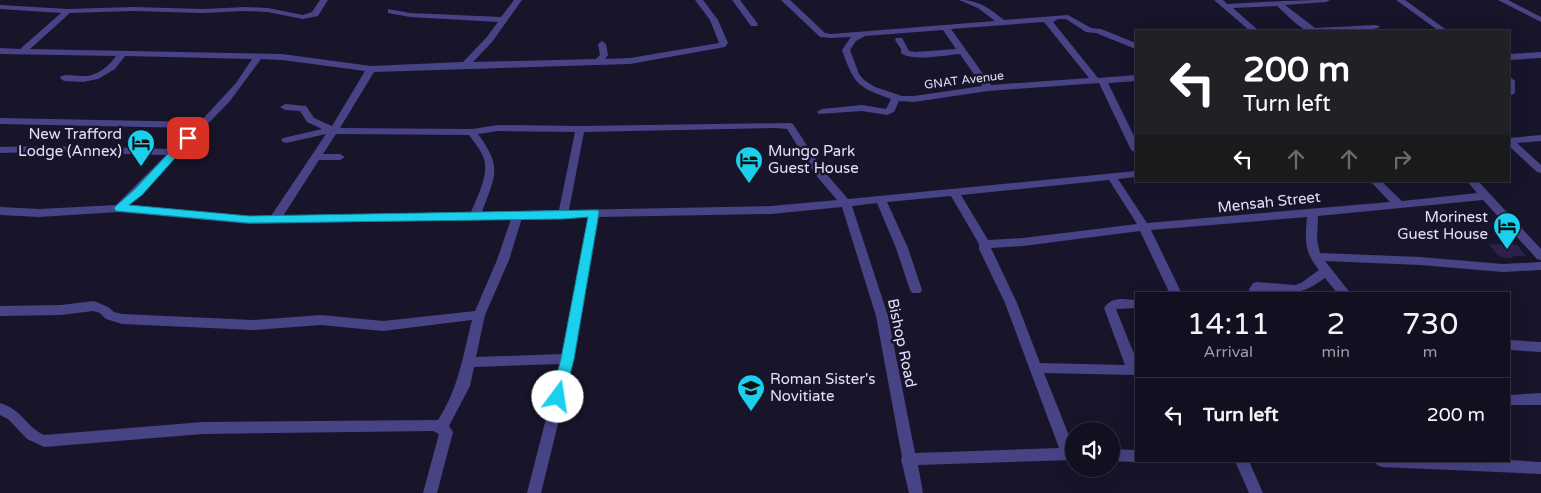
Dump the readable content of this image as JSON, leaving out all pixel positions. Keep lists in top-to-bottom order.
{
  "streets": {
    "street": ["GNAT Avenue", "Mensah Street", "Bishop Road"]
  },
  "places": {
    "hotel": ["New Trafford Lodge (Annex)", "Mungo Park Guest House", "Morinest Guest House"],
    "school or university": ["Roman Sister's Novitiate"]
  },
  "page": {
    "turn": ["200 m", "Turn left"],
    "eta": [
      "14:11",
      "Arrival",
      "2",
      "min",
      "730",
      "m"
    ],
    "list": [
      {
        "name": "Turn left",
        "value": "200 m"
      }
    ]
  }
}
